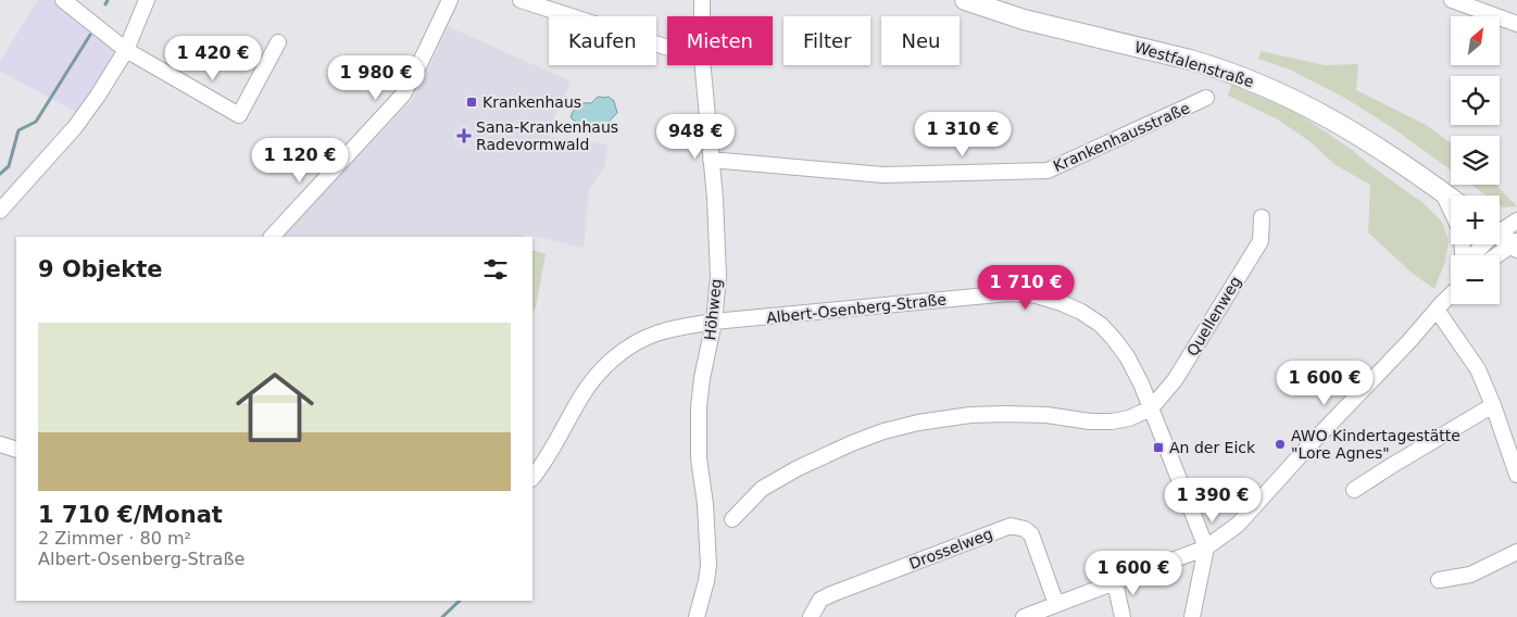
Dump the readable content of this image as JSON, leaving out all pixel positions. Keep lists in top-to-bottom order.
{
  "streets": {
    "main road": ["Westfalenstraße"],
    "street": [
      "Krankenhausstraße",
      "Albert-Osenberg-Straße",
      "Höhweg",
      "Quellenweg",
      "Drosselweg"
    ]
  },
  "crossings": [
    ["Krankenhausstraße", "Höhweg"],
    ["Albert-Osenberg-Straße", "Höhweg"],
    ["Albert-Osenberg-Straße", "Quellenweg"]
  ],
  "places": {
    "transit": ["Krankenhaus", "An der Eick"],
    "health": ["Sana-Krankenhaus Radevormwald"],
    "other": ["AWO Kindertagestätte \"Lore Agnes\""]
  },
  "north": "top right",
  "page": {
    "map_buttons": ["+", "−"],
    "chip": [
      "Kaufen",
      "Mieten",
      "Filter",
      "Neu"
    ],
    "price": [
      "1 420 €",
      "1 980 €",
      "1 310 €",
      "948 €",
      "1 120 €",
      "1 710 €",
      "1 600 €",
      "1 390 €",
      "1 600 €"
    ],
    "heading": "9 Objekte",
    "list": [
      {
        "name": "1 710 €/Monat",
        "note": "2 Zimmer · 80 m² · Albert-Osenberg-Straße"
      }
    ]
  }
}
